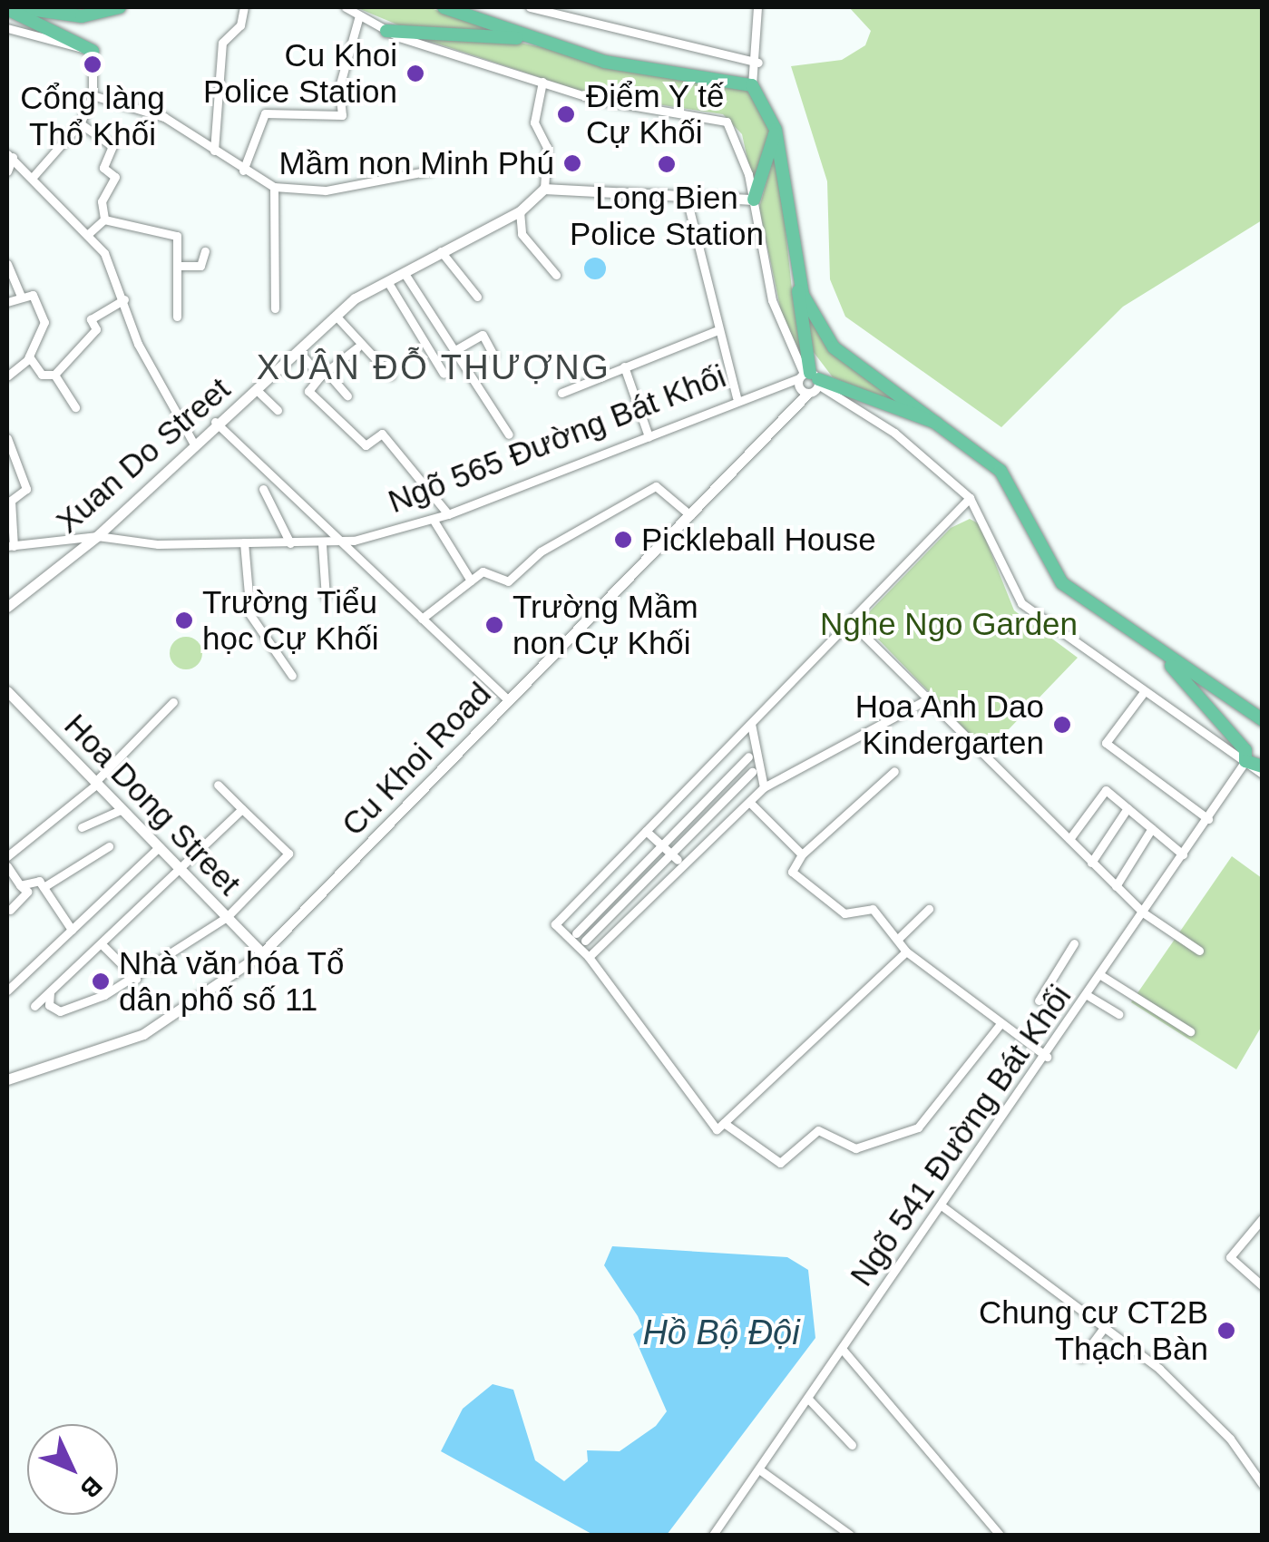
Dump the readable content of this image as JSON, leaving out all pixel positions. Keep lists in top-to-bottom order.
{
  "streets": {
    "street": [
      "Ngõ 565 Đường Bát Khối",
      "Xuan Do Street",
      "Cu Khoi Road",
      "Hoa Dong Street",
      "Ngõ 541 Đường Bát Khối"
    ]
  },
  "crossings": [
    ["Ngõ 565 Đường Bát Khối", "Xuan Do Street"],
    ["Cu Khoi Road", "Hoa Dong Street"]
  ],
  "districts": ["XUÂN ĐỖ THƯỢNG"],
  "water": ["Hồ Bộ Đội"],
  "parks": ["Nghe Ngo Garden"],
  "places": [
    "Cổng làng Thổ Khối",
    "Cu Khoi Police Station",
    "Điểm Y tế Cự Khối",
    "Mầm non Minh Phú",
    "Long Bien Police Station",
    "Pickleball House",
    "Trường Tiểu học Cự Khối",
    "Trường Mầm non Cự Khối",
    "Hoa Anh Dao Kindergarten",
    "Nhà văn hóa Tổ dân phố số 11",
    "Chung cư CT2B Thạch Bàn"
  ],
  "north": "bottom right"
}
